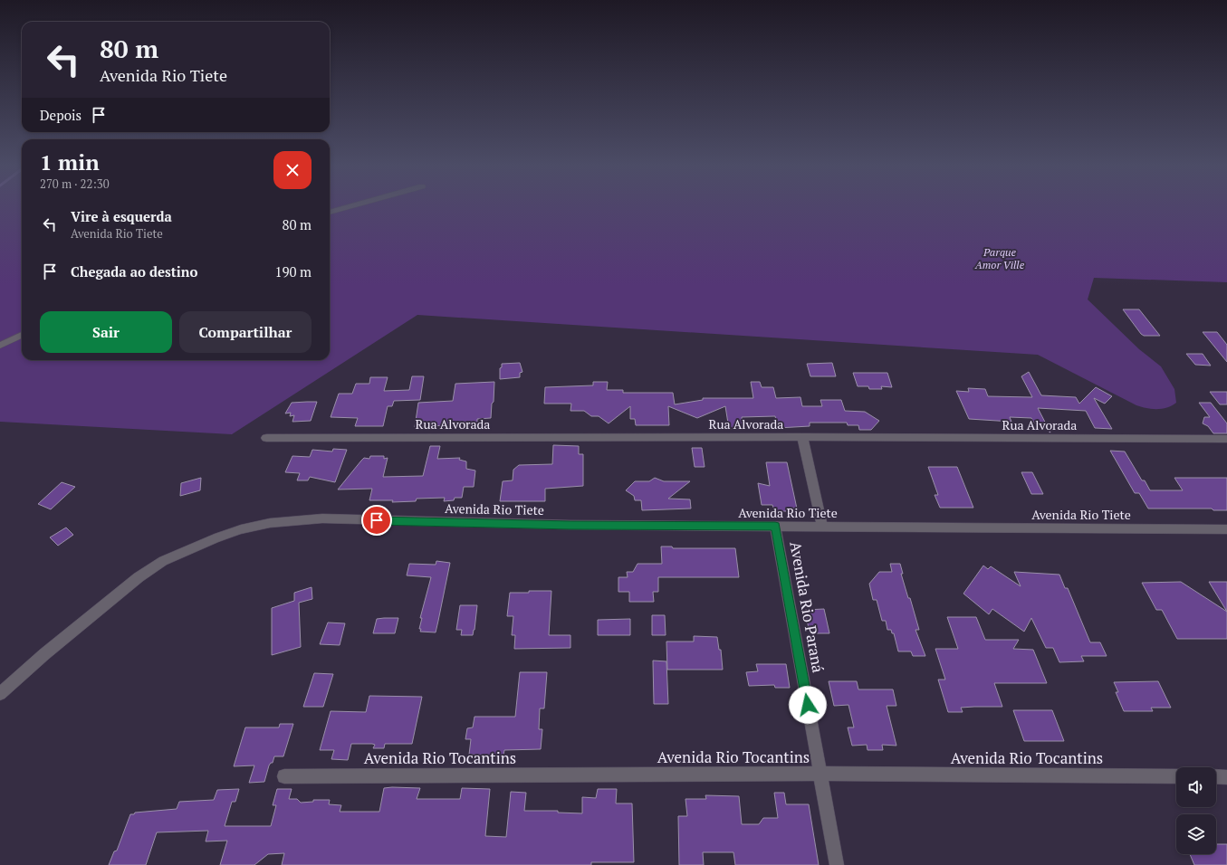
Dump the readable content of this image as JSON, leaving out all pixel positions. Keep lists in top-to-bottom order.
{
  "streets": {
    "street": [
      "Rua Alvorada",
      "Avenida Rio Tiete",
      "Avenida Rio Paraná",
      "Avenida Rio Tocantins"
    ]
  },
  "crossings": [
    ["Avenida Rio Tiete", "Avenida Rio Paraná"],
    ["Avenida Rio Paraná", "Avenida Rio Tocantins"]
  ],
  "parks": ["Parque Amor Ville"],
  "page": {
    "turn": ["80 m", "Avenida Rio Tiete"],
    "then": "Depois",
    "heading": ["1 min", "270 m · 22:30"],
    "list": [
      {
        "name": "Vire à esquerda",
        "note": "Avenida Rio Tiete",
        "value": "80 m"
      },
      {
        "name": "Chegada ao destino",
        "value": "190 m"
      }
    ],
    "buttons": ["Sair", "Compartilhar"]
  }
}
